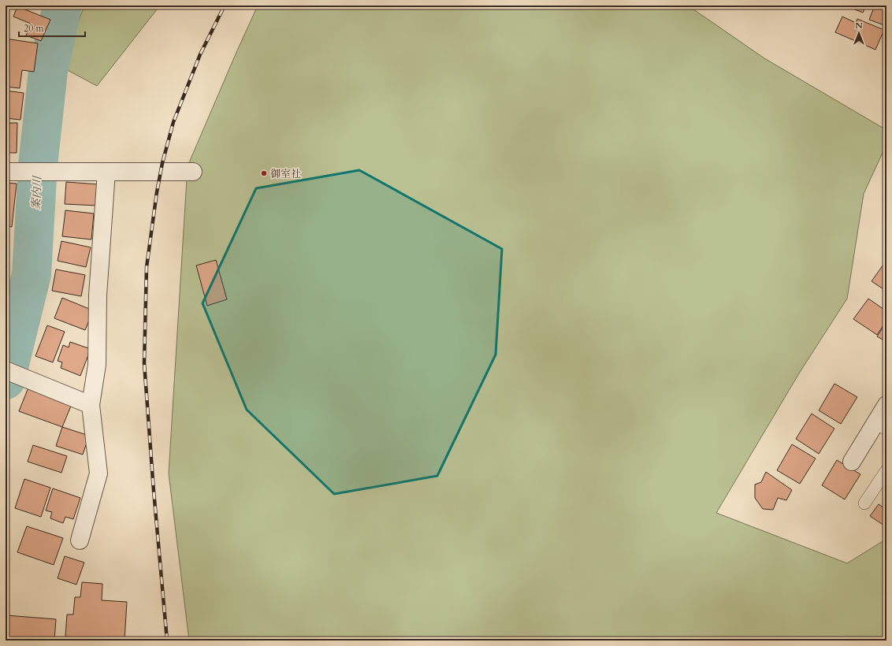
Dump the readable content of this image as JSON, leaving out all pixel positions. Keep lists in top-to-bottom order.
{
  "water": ["案内川"],
  "places": ["御室社"],
  "scale_bar": "20 m",
  "north": "top"
}
